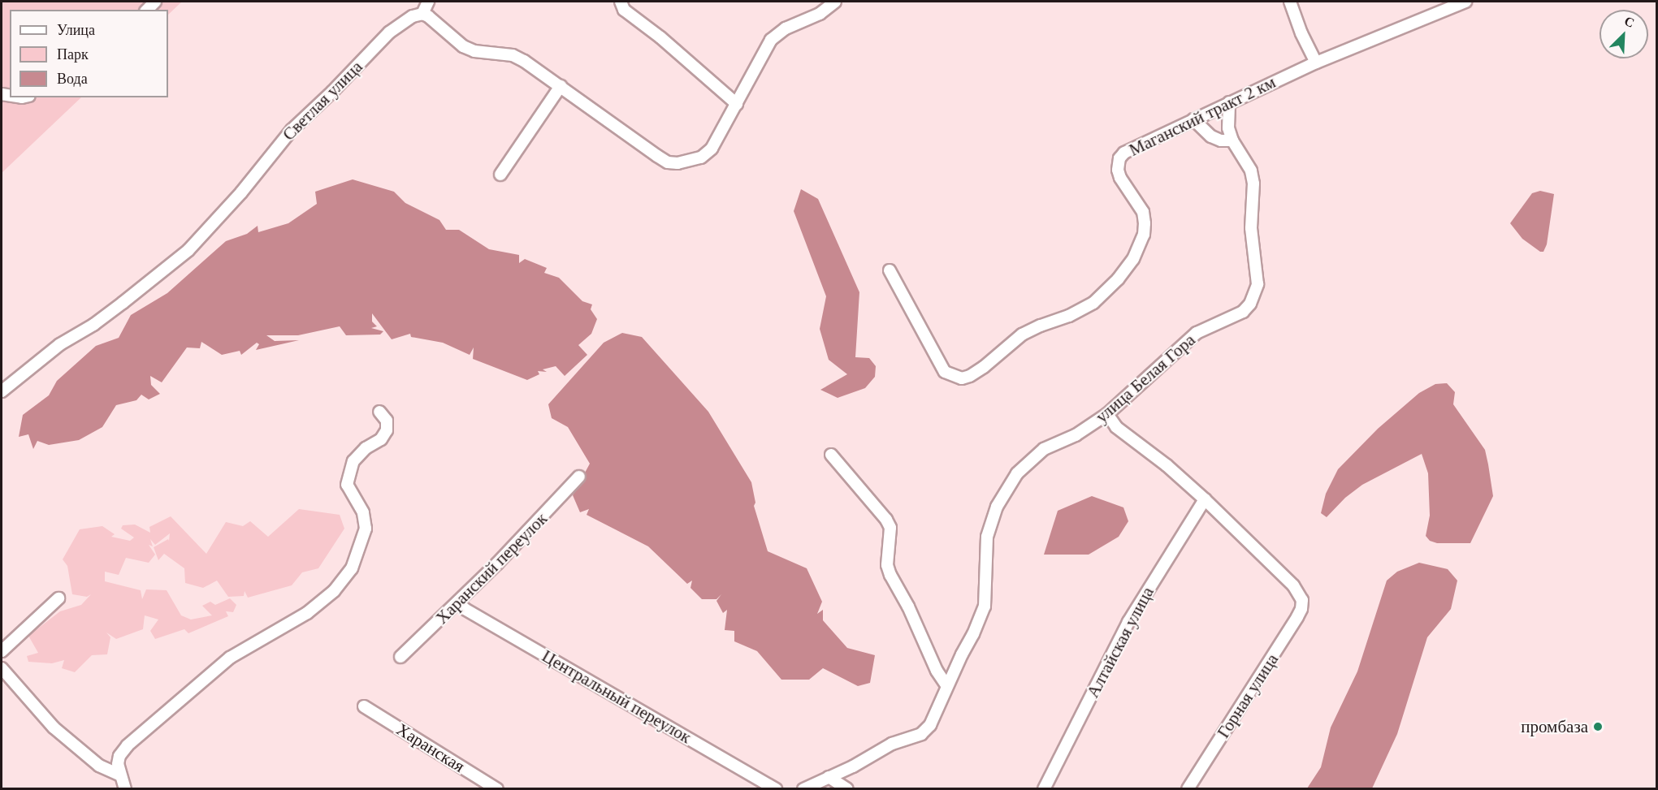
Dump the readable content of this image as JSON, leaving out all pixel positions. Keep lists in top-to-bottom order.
{
  "streets": {
    "street": [
      "Светлая улица",
      "Маганский тракт 2 км",
      "улица Белая Гора",
      "Харанский переулок",
      "Алтайская улица",
      "Горная улица",
      "Центральный переулок",
      "Харанская"
    ]
  },
  "crossings": [
    ["Маганский тракт 2 км", "улица Белая Гора"],
    ["Харанский переулок", "Центральный переулок"],
    ["Алтайская улица", "Горная улица"]
  ],
  "places": ["промбаза"],
  "legend": ["Улица", "Парк", "Вода"],
  "north": "top right"
}
